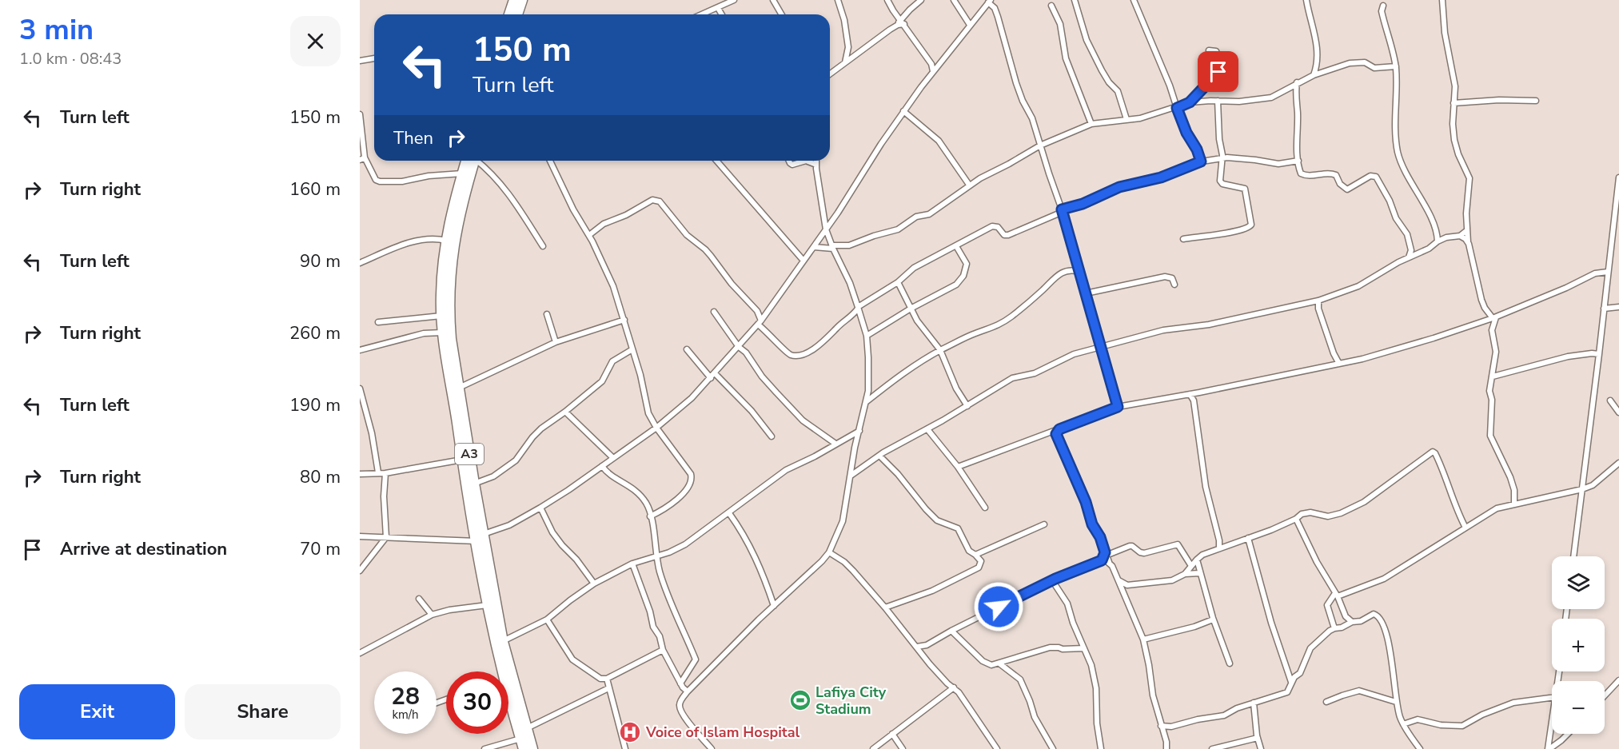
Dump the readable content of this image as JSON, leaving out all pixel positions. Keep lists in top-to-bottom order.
{
  "streets": {
    "highway": ["A3"]
  },
  "places": {
    "sports": ["Lafiya City Stadium"],
    "hospital": ["Voice of Islam Hospital"]
  },
  "page": {
    "heading": ["3 min", "1.0 km · 08:43"],
    "turn": ["150 m", "Turn left"],
    "list": [
      {
        "name": "Turn left",
        "value": "150 m"
      },
      {
        "name": "Turn right",
        "value": "160 m"
      },
      {
        "name": "Turn left",
        "value": "90 m"
      },
      {
        "name": "Turn right",
        "value": "260 m"
      },
      {
        "name": "Turn left",
        "value": "190 m"
      },
      {
        "name": "Turn right",
        "value": "80 m"
      },
      {
        "name": "Arrive at destination",
        "value": "70 m"
      }
    ],
    "then": "Then",
    "map_buttons": ["+", "−"],
    "speed": "28 km/h",
    "limit": "30",
    "buttons": ["Exit", "Share"]
  }
}
